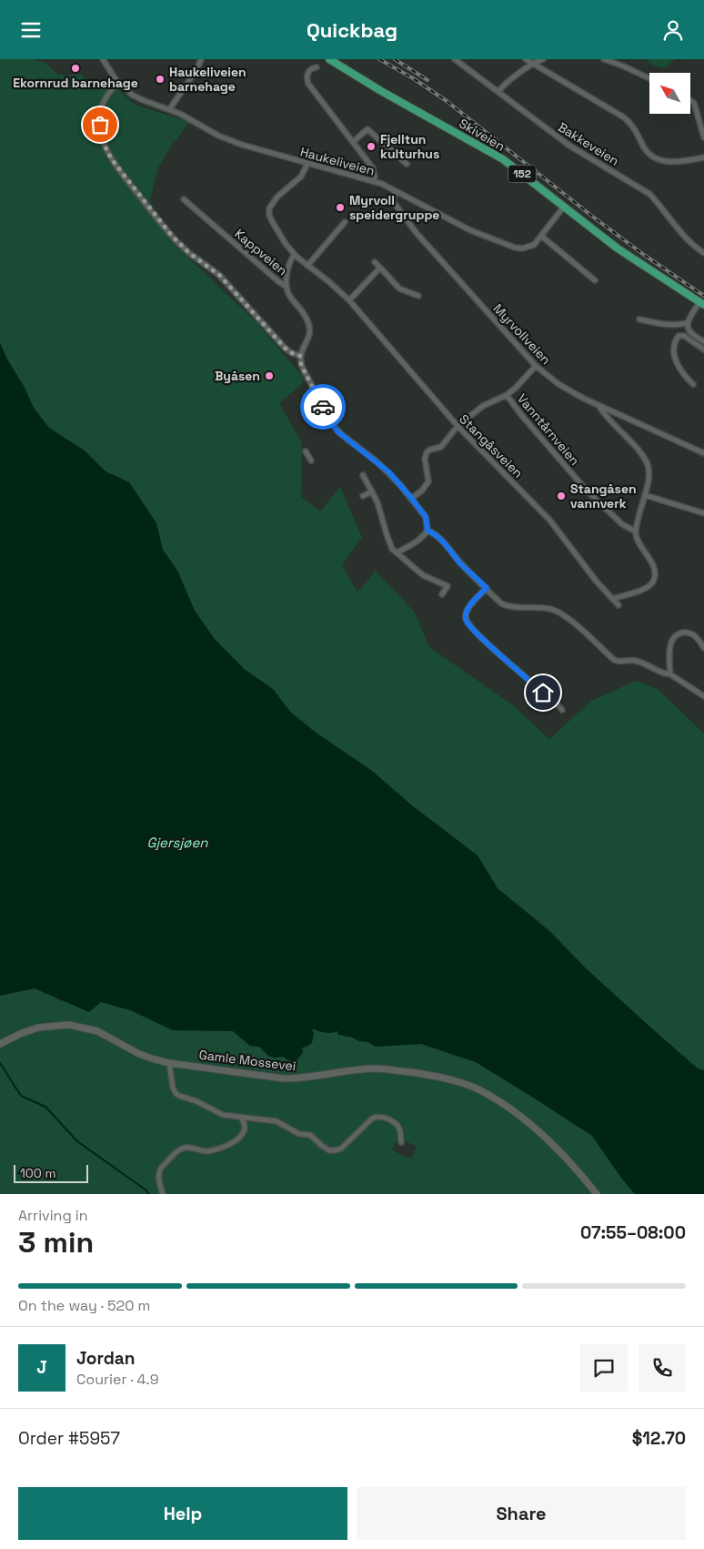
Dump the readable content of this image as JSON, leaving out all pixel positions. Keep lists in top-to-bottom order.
{
  "streets": {
    "main road": ["Skiveien", "152", "Gamle Mossevei"],
    "street": [
      "Bakkeveien",
      "Haukeliveien",
      "Kappveien",
      "Myrvollveien",
      "Vanntårnveien",
      "Stangåsveien"
    ]
  },
  "crossings": [
    ["Skiveien", "Haukeliveien"],
    ["Haukeliveien", "Myrvollveien"],
    ["Haukeliveien", "Stangåsveien"]
  ],
  "water": ["Gjersjøen"],
  "places": [
    "Ekornrud barnehage",
    "Haukeliveien barnehage",
    "Fjelltun kulturhus",
    "Myrvoll speidergruppe",
    "Byåsen",
    "Stangåsen vannverk"
  ],
  "scale_bar": "100 m",
  "north": "top left",
  "page": {
    "header": "Quickbag",
    "scale": "100 m",
    "heading": ["3 min", "Arriving in", "07:55–08:00"],
    "panel": [
      "Jordan",
      "Courier · 4.9",
      "Order #5957",
      "$12.70"
    ],
    "bar": "On the way · 520 m",
    "round": "J",
    "buttons": ["Help", "Share"]
  }
}
